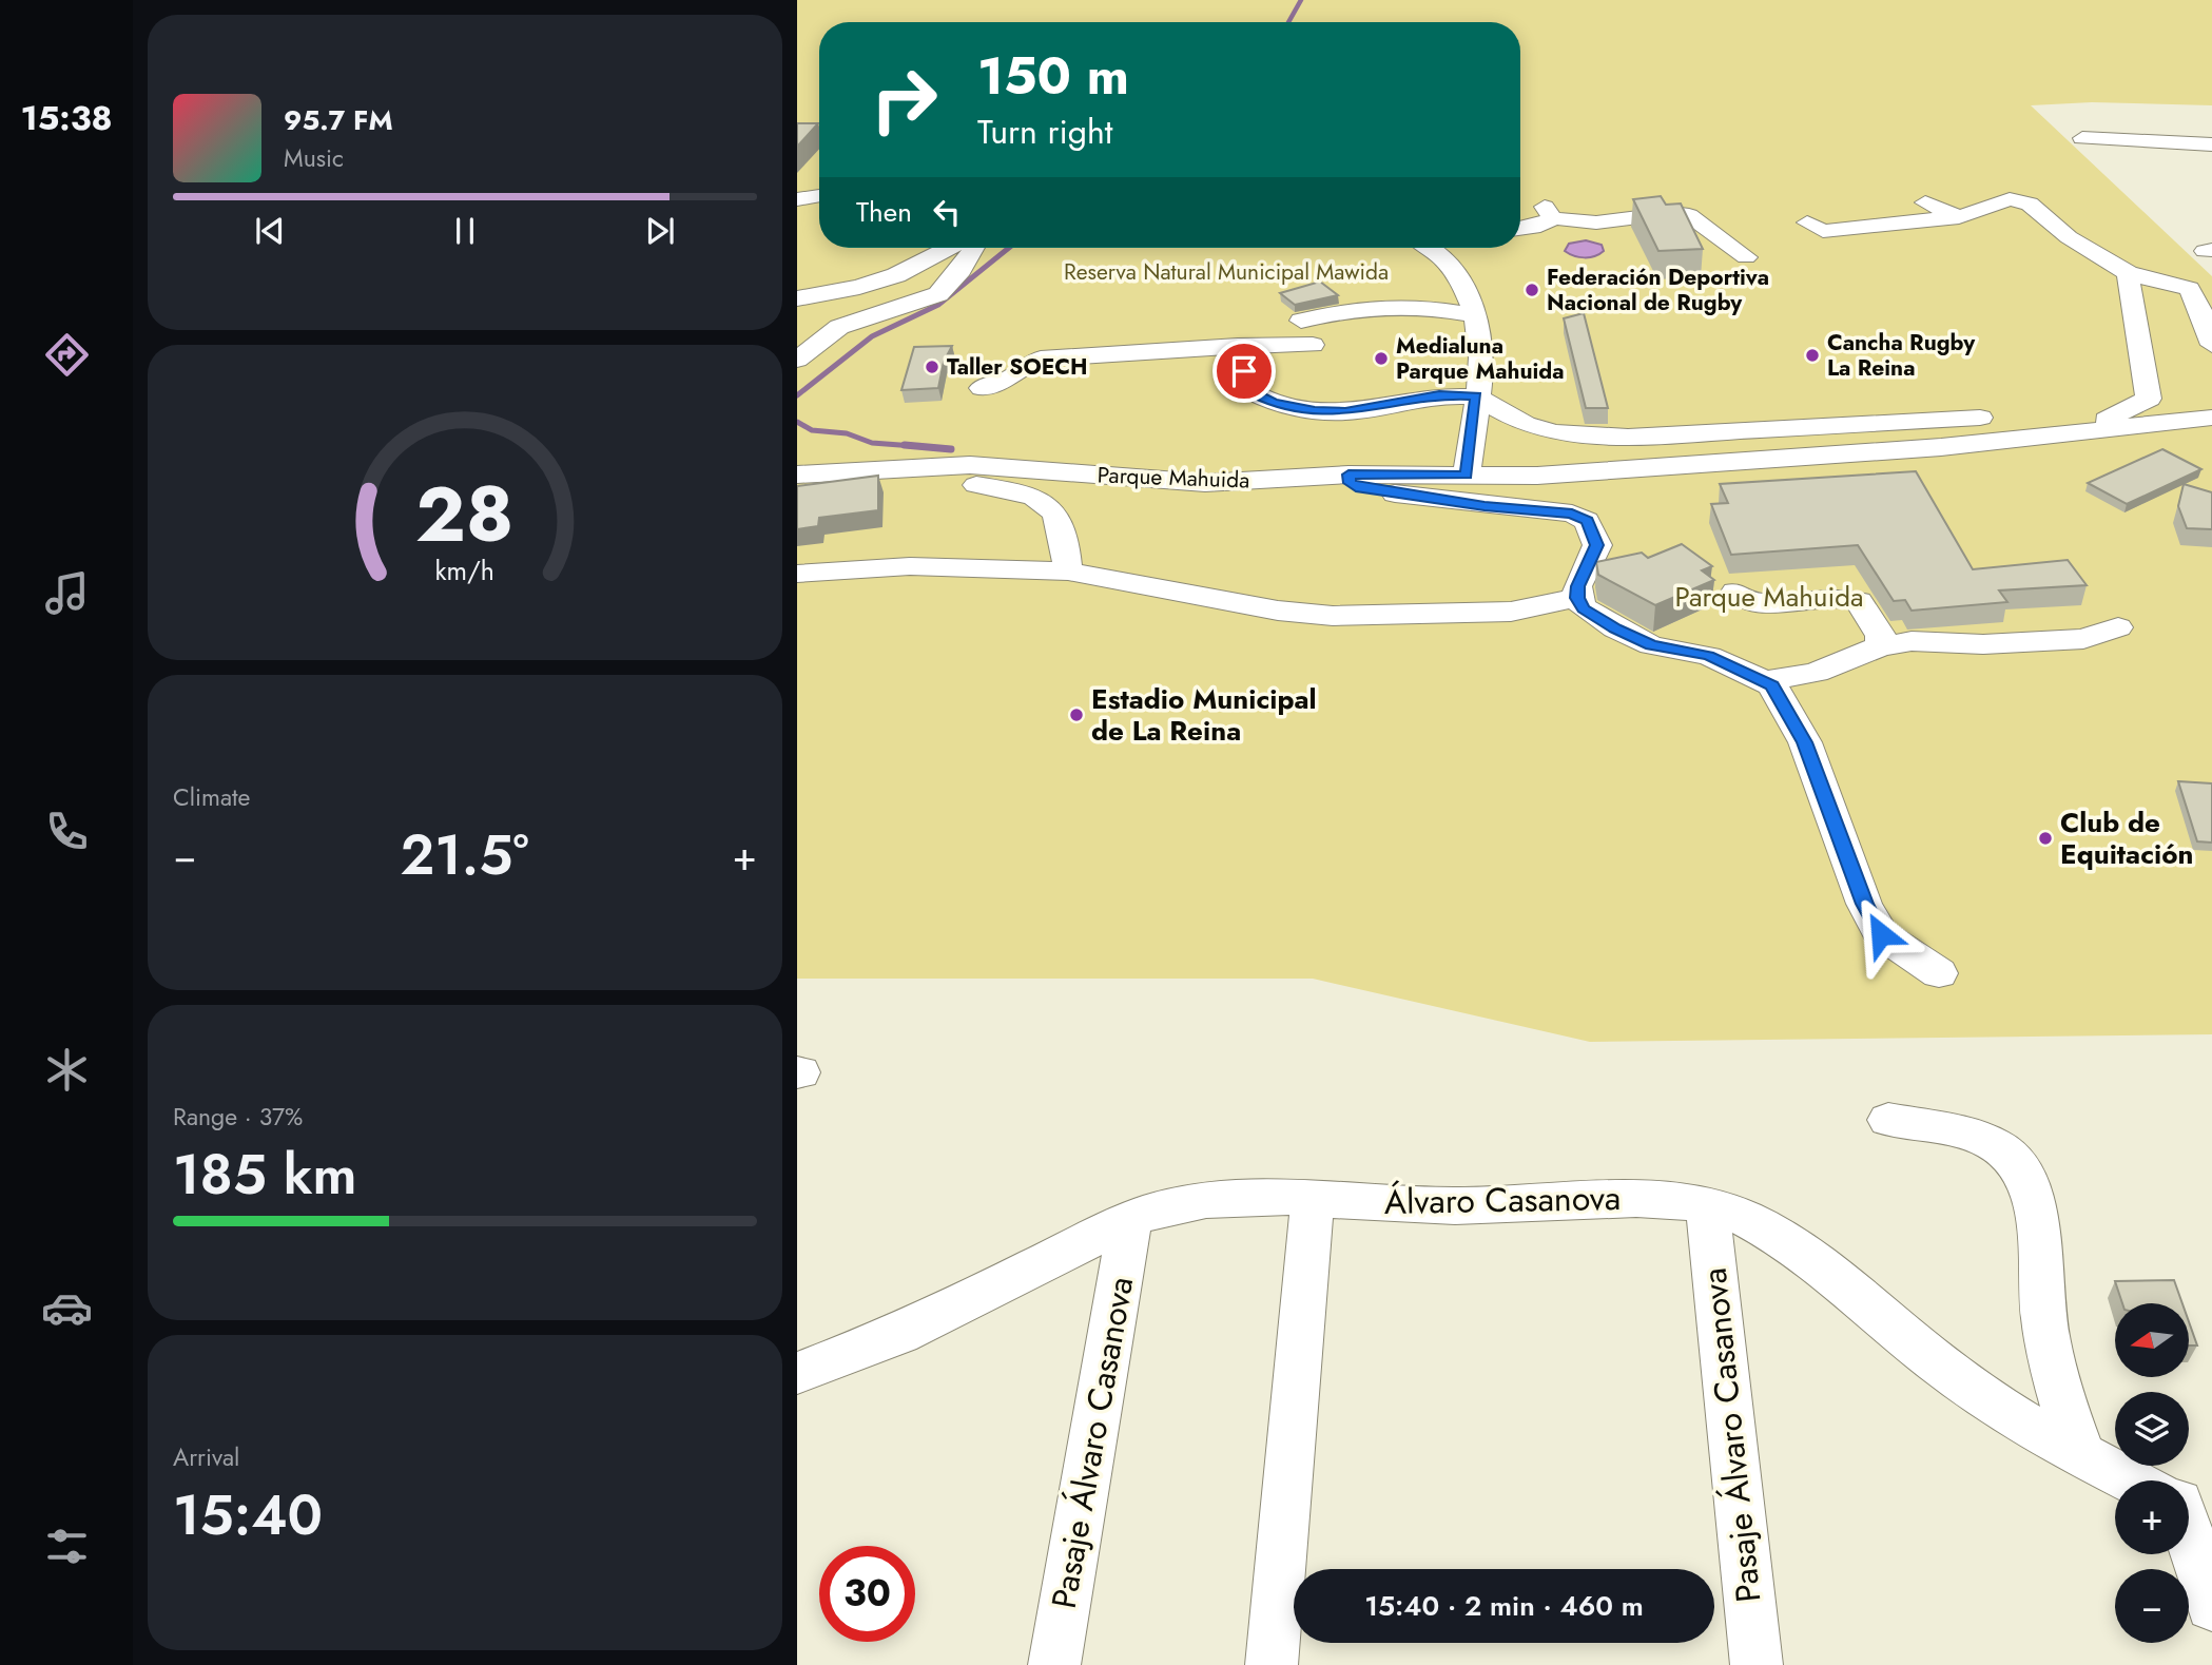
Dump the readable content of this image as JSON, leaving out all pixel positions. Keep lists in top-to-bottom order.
{
  "streets": {
    "street": ["Parque Mahuida", "Álvaro Casanova", "Pasaje Álvaro Casanova"]
  },
  "crossings": [
    ["Álvaro Casanova", "Pasaje Álvaro Casanova"]
  ],
  "parks": ["Reserva Natural Municipal Mawida", "Parque Mahuida"],
  "places": [
    "Federación Deportiva Nacional de Rugby",
    "Cancha Rugby La Reina",
    "Medialuna Parque Mahuida",
    "Taller SOECH",
    "Estadio Municipal de La Reina",
    "Club de Equitación"
  ],
  "north": "left",
  "page": {
    "tabs": "15:38",
    "turn": ["150 m", "Turn right"],
    "song": ["95.7 FM", "Music"],
    "then": "Then",
    "tile": [
      "Climate",
      ["Range · 37%", "185 km"],
      ["Arrival", "15:40"]
    ],
    "heat": ["−", "21.5°", "+"],
    "map_buttons": ["+", "−"],
    "limit": "30",
    "trip": "15:40 · 2 min · 460 m",
    "gauge": ["28", "km/h"]
  }
}
